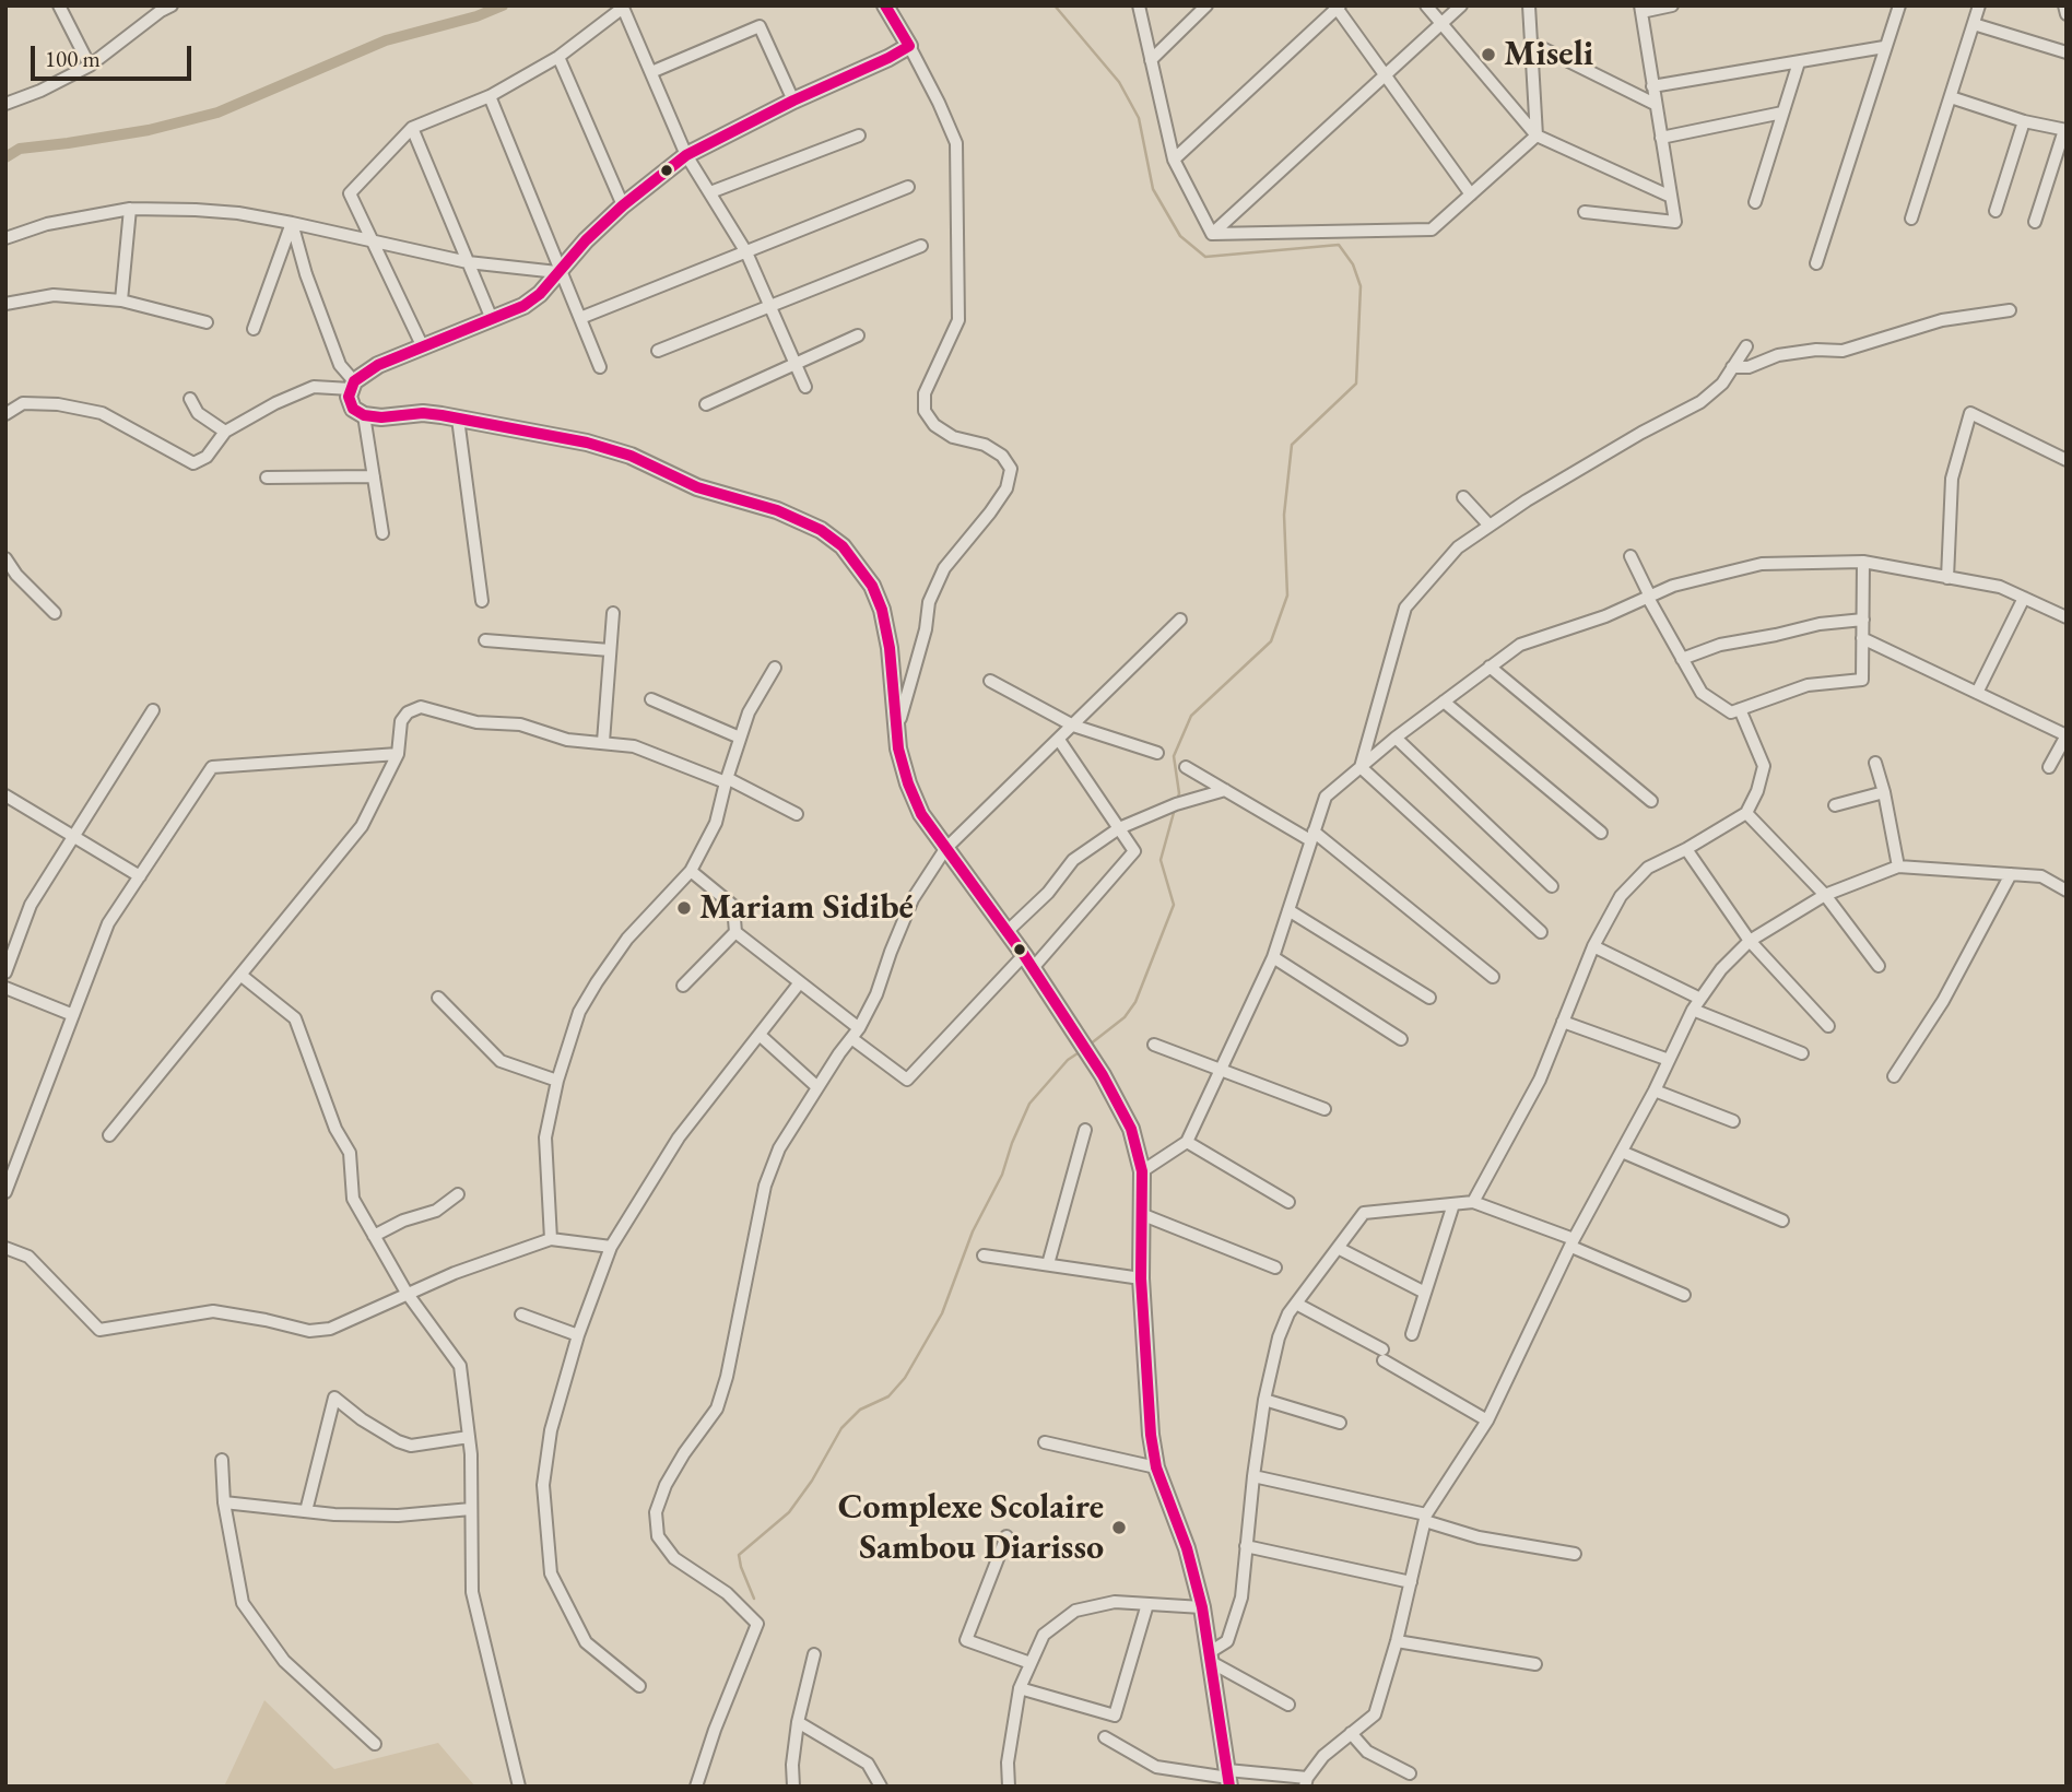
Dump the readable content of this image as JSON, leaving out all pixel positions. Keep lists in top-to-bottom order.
{
  "places": ["Miseli", "Mariam Sidibé", "Complexe Scolaire Sambou Diarisso"],
  "scale_bar": "100 m"
}
